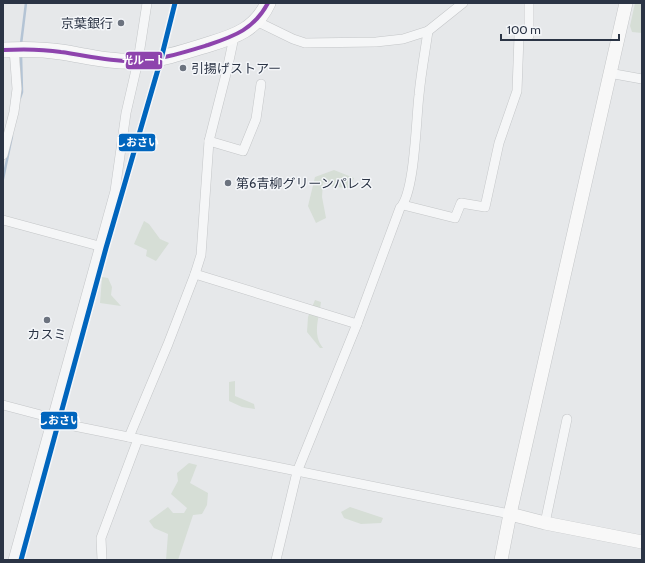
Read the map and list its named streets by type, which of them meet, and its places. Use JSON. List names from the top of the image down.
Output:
{
  "places": [
    "京葉銀行",
    "引揚げストアー",
    "第6青柳グリーンパレス",
    "カスミ"
  ],
  "lines": ["transit line しおさい", "transit line 光ルート"],
  "scale_bar": "100 m"
}
